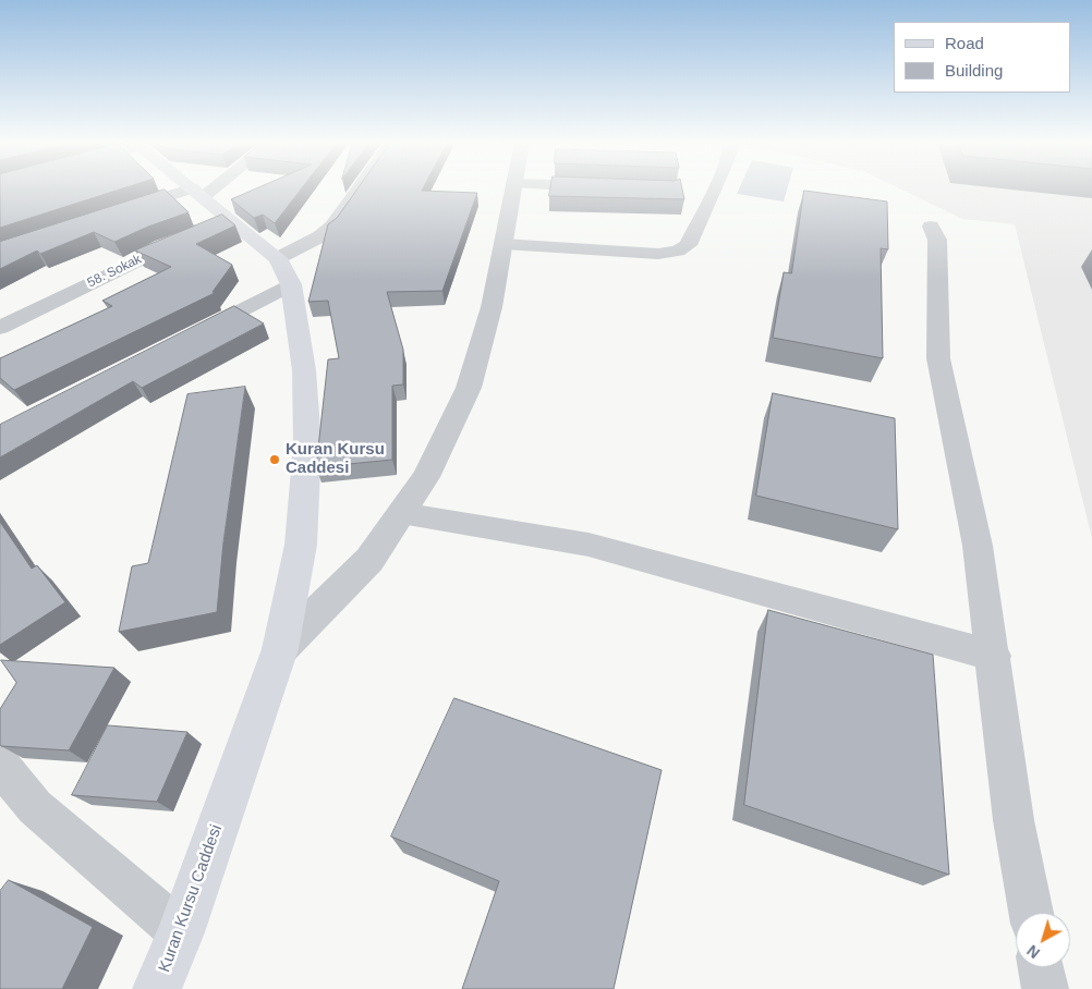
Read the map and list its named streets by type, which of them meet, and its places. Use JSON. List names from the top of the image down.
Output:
{
  "streets": {
    "main road": ["Kuran Kursu Caddesi"],
    "street": ["58. Sokak"]
  },
  "places": ["Kuran Kursu Caddesi"],
  "legend": ["Road", "Building"],
  "north": "bottom left"
}
